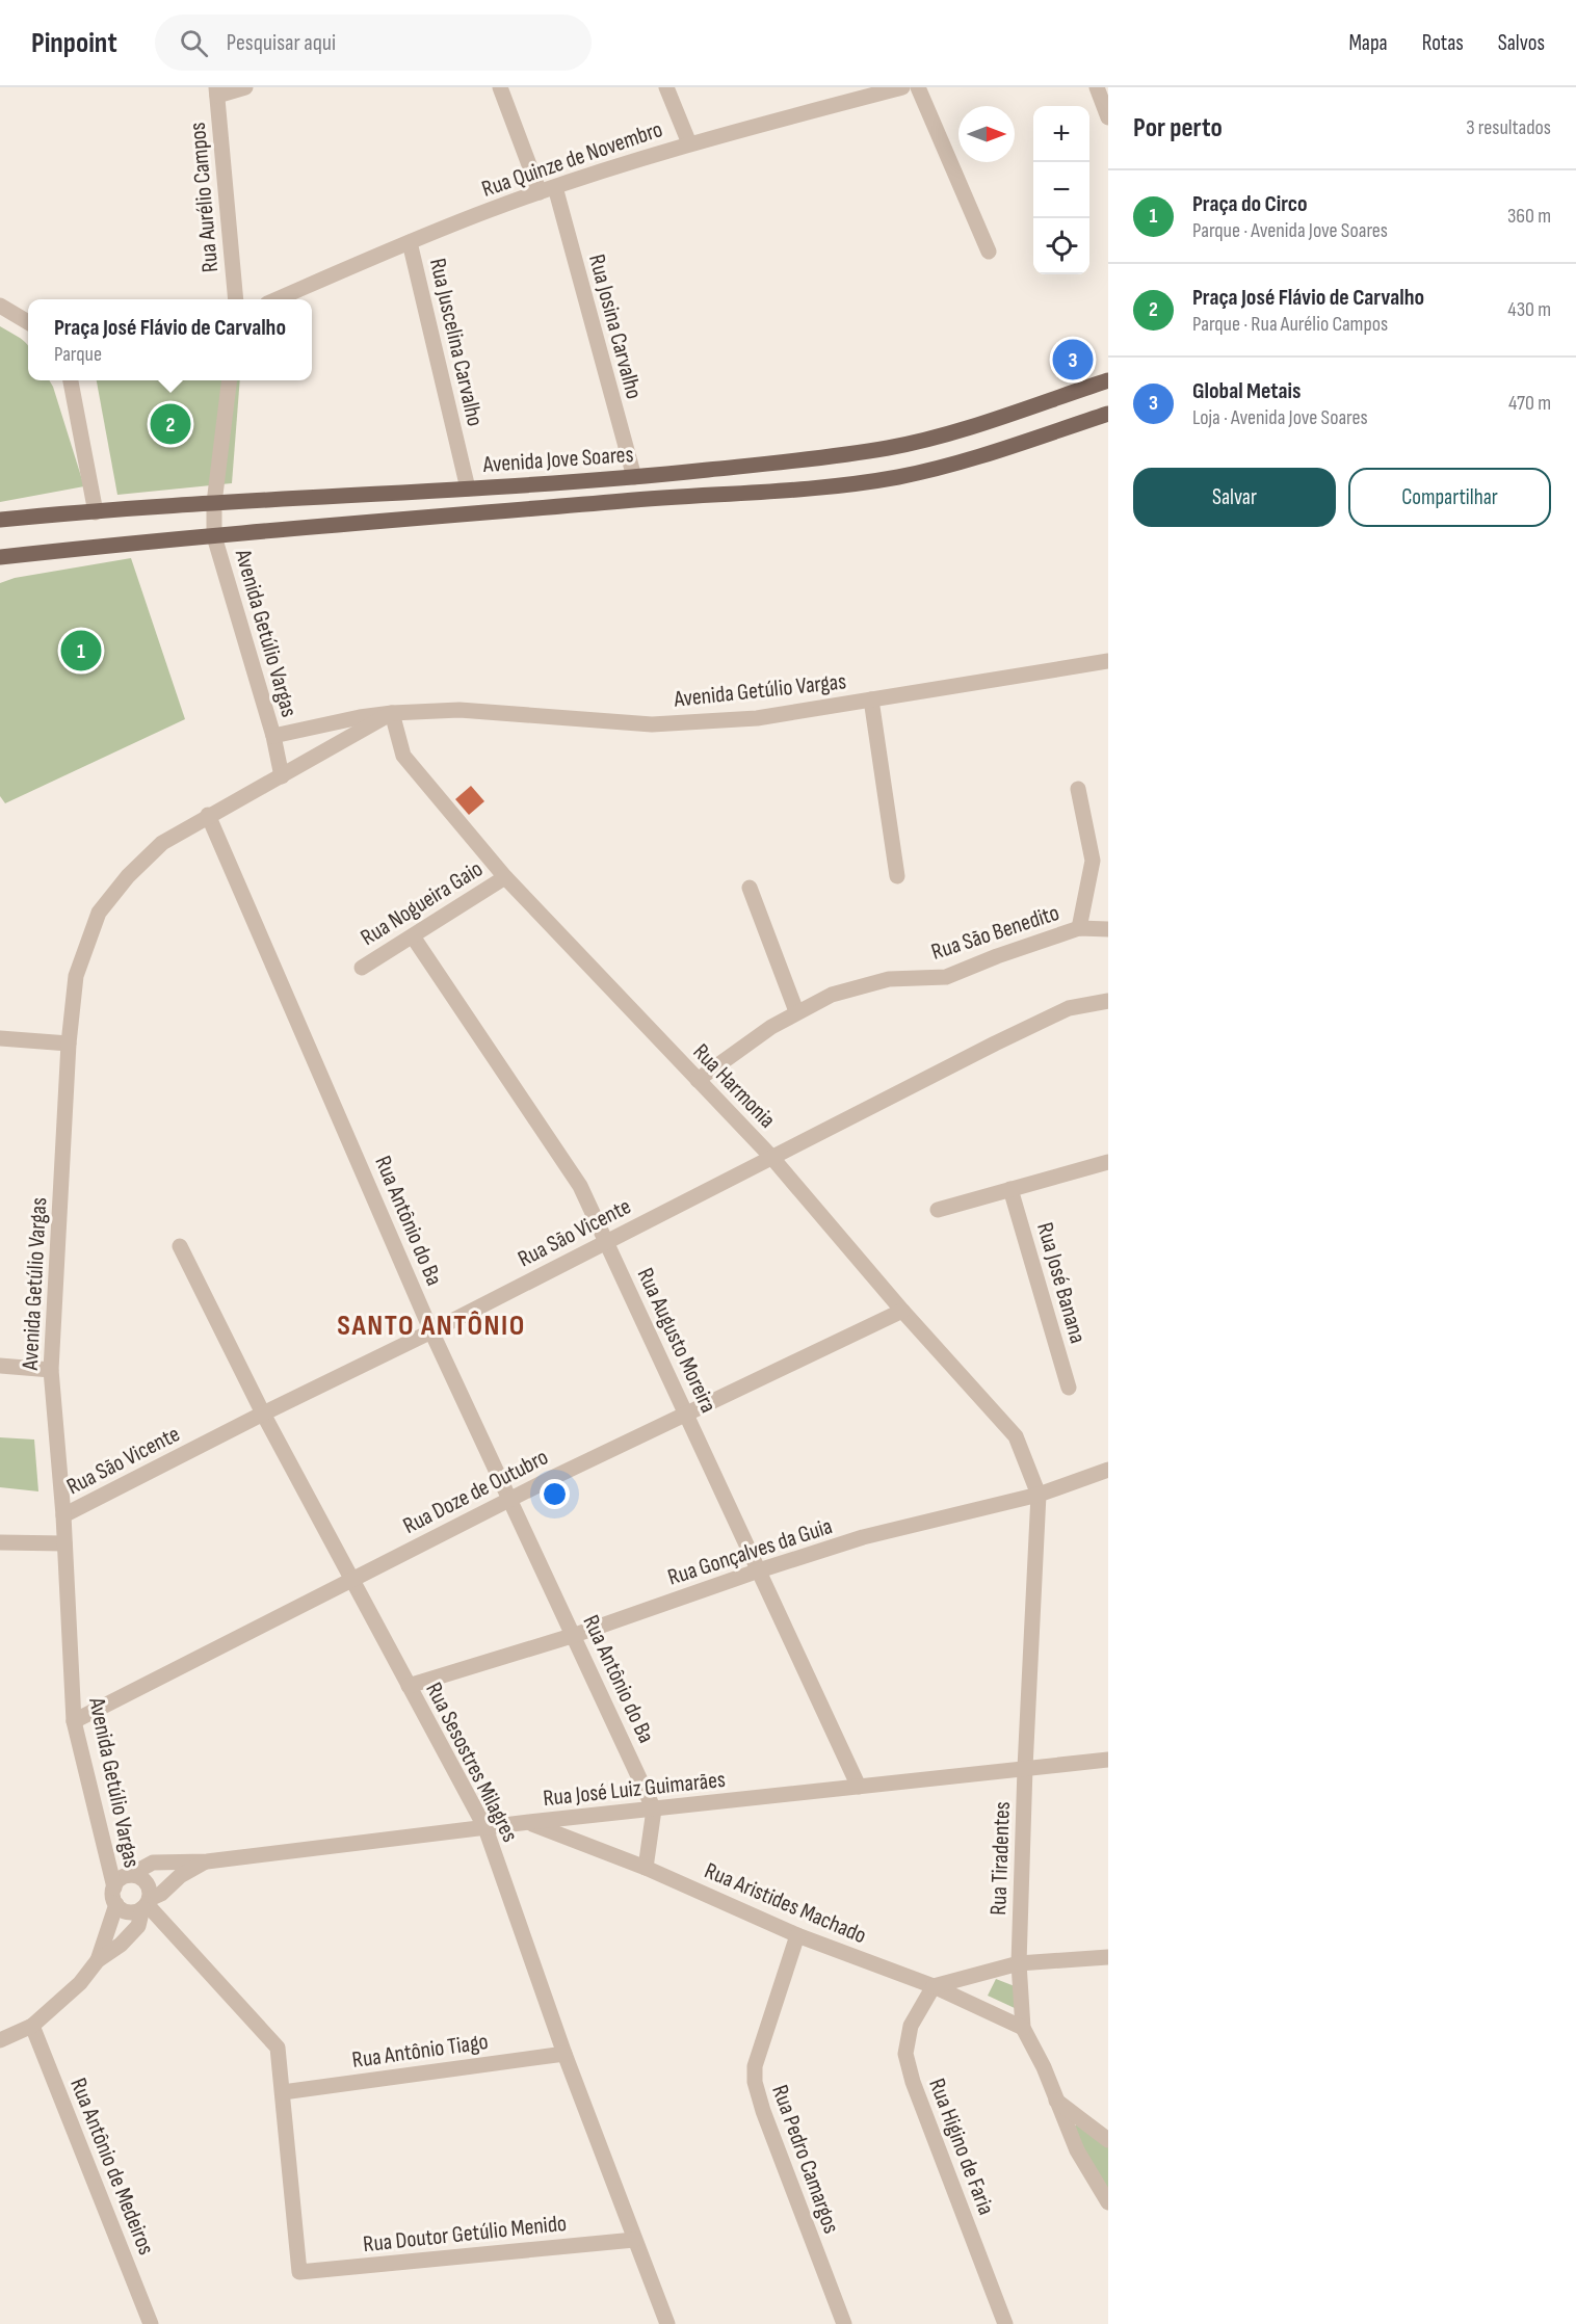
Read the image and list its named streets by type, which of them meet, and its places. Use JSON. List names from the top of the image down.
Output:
{
  "streets": {
    "main road": ["Avenida Jove Soares"],
    "street": [
      "Rua Quinze de Novembro",
      "Rua Aurélio Campos",
      "Rua Josina Carvalho",
      "Rua Juscelina Carvalho",
      "Avenida Getúlio Vargas",
      "Rua Nogueira Gaio",
      "Rua São Benedito",
      "Rua Harmonia",
      "Rua Antônio do Ba",
      "Rua São Vicente",
      "Rua José Banana",
      "Rua Augusto Moreira",
      "Rua Doze de Outubro",
      "Rua Gonçalves da Guia",
      "Rua Sesostres Milagres",
      "Rua José Luiz Guimarães",
      "Rua Tiradentes",
      "Rua Aristides Machado",
      "Rua Antônio Tiago",
      "Rua Higino de Faria",
      "Rua Pedro Camargos",
      "Rua Antônio de Medeiros",
      "Rua Doutor Getúlio Menido"
    ]
  },
  "crossings": [
    ["Rua Quinze de Novembro", "Rua Josina Carvalho"],
    ["Rua Quinze de Novembro", "Rua Juscelina Carvalho"],
    ["Rua Josina Carvalho", "Avenida Jove Soares"],
    ["Rua Juscelina Carvalho", "Avenida Jove Soares"],
    ["Avenida Jove Soares", "Avenida Getúlio Vargas"],
    ["Avenida Getúlio Vargas", "Rua Harmonia"],
    ["Avenida Getúlio Vargas", "Rua Antônio do Ba"],
    ["Avenida Getúlio Vargas", "Rua São Vicente"],
    ["Avenida Getúlio Vargas", "Rua Doze de Outubro"],
    ["Avenida Getúlio Vargas", "Rua José Luiz Guimarães"],
    ["Rua Nogueira Gaio", "Rua Harmonia"],
    ["Rua Nogueira Gaio", "Rua Augusto Moreira"],
    ["Rua São Benedito", "Rua Harmonia"],
    ["Rua Harmonia", "Rua São Vicente"],
    ["Rua Harmonia", "Rua Doze de Outubro"],
    ["Rua Harmonia", "Rua Gonçalves da Guia"],
    ["Rua Harmonia", "Rua Tiradentes"],
    ["Rua Antônio do Ba", "Rua São Vicente"],
    ["Rua Antônio do Ba", "Rua Doze de Outubro"],
    ["Rua Antônio do Ba", "Rua Gonçalves da Guia"],
    ["Rua Antônio do Ba", "Rua José Luiz Guimarães"],
    ["Rua São Vicente", "Rua Augusto Moreira"],
    ["Rua São Vicente", "Rua Sesostres Milagres"],
    ["Rua Augusto Moreira", "Rua Doze de Outubro"],
    ["Rua Augusto Moreira", "Rua Gonçalves da Guia"],
    ["Rua Augusto Moreira", "Rua José Luiz Guimarães"],
    ["Rua Doze de Outubro", "Rua Sesostres Milagres"],
    ["Rua Gonçalves da Guia", "Rua Sesostres Milagres"],
    ["Rua Gonçalves da Guia", "Rua Tiradentes"],
    ["Rua Sesostres Milagres", "Rua José Luiz Guimarães"],
    ["Rua Sesostres Milagres", "Rua Antônio Tiago"],
    ["Rua Sesostres Milagres", "Rua Doutor Getúlio Menido"],
    ["Rua José Luiz Guimarães", "Rua Tiradentes"],
    ["Rua José Luiz Guimarães", "Rua Aristides Machado"],
    ["Rua Tiradentes", "Rua Aristides Machado"],
    ["Rua Aristides Machado", "Rua Higino de Faria"],
    ["Rua Aristides Machado", "Rua Pedro Camargos"],
    ["Rua Antônio Tiago", "Rua Doutor Getúlio Menido"]
  ],
  "districts": ["SANTO ANTÔNIO"],
  "north": "right",
  "page": {
    "header": "Pinpoint",
    "search": "Pesquisar aqui",
    "nav": ["Mapa", "Rotas", "Salvos"],
    "heading": ["Por perto", "3 resultados"],
    "map_buttons": ["+", "−"],
    "list": [
      {
        "mark": "1",
        "name": "Praça do Circo",
        "note": "Parque · Avenida Jove Soares",
        "value": "360 m"
      },
      {
        "mark": "2",
        "name": "Praça José Flávio de Carvalho",
        "note": "Parque · Rua Aurélio Campos",
        "value": "430 m"
      },
      {
        "mark": "3",
        "name": "Global Metais",
        "note": "Loja · Avenida Jove Soares",
        "value": "470 m"
      }
    ],
    "popup": ["Praça José Flávio de Carvalho", "Parque"],
    "pins": ["3", "2", "1"],
    "buttons": ["Salvar", "Compartilhar"]
  }
}
